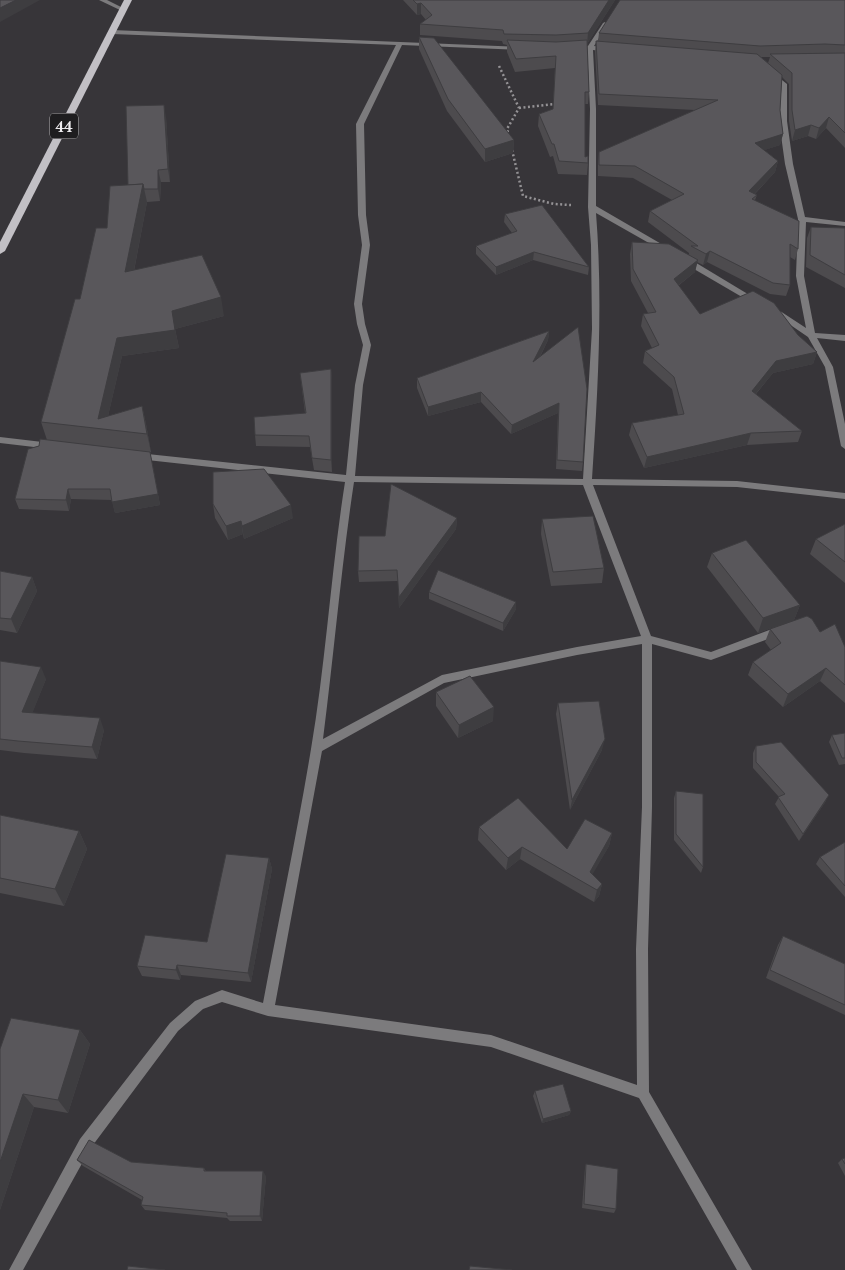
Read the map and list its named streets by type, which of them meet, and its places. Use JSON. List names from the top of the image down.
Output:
{
  "streets": {
    "main road": ["44"]
  }
}
